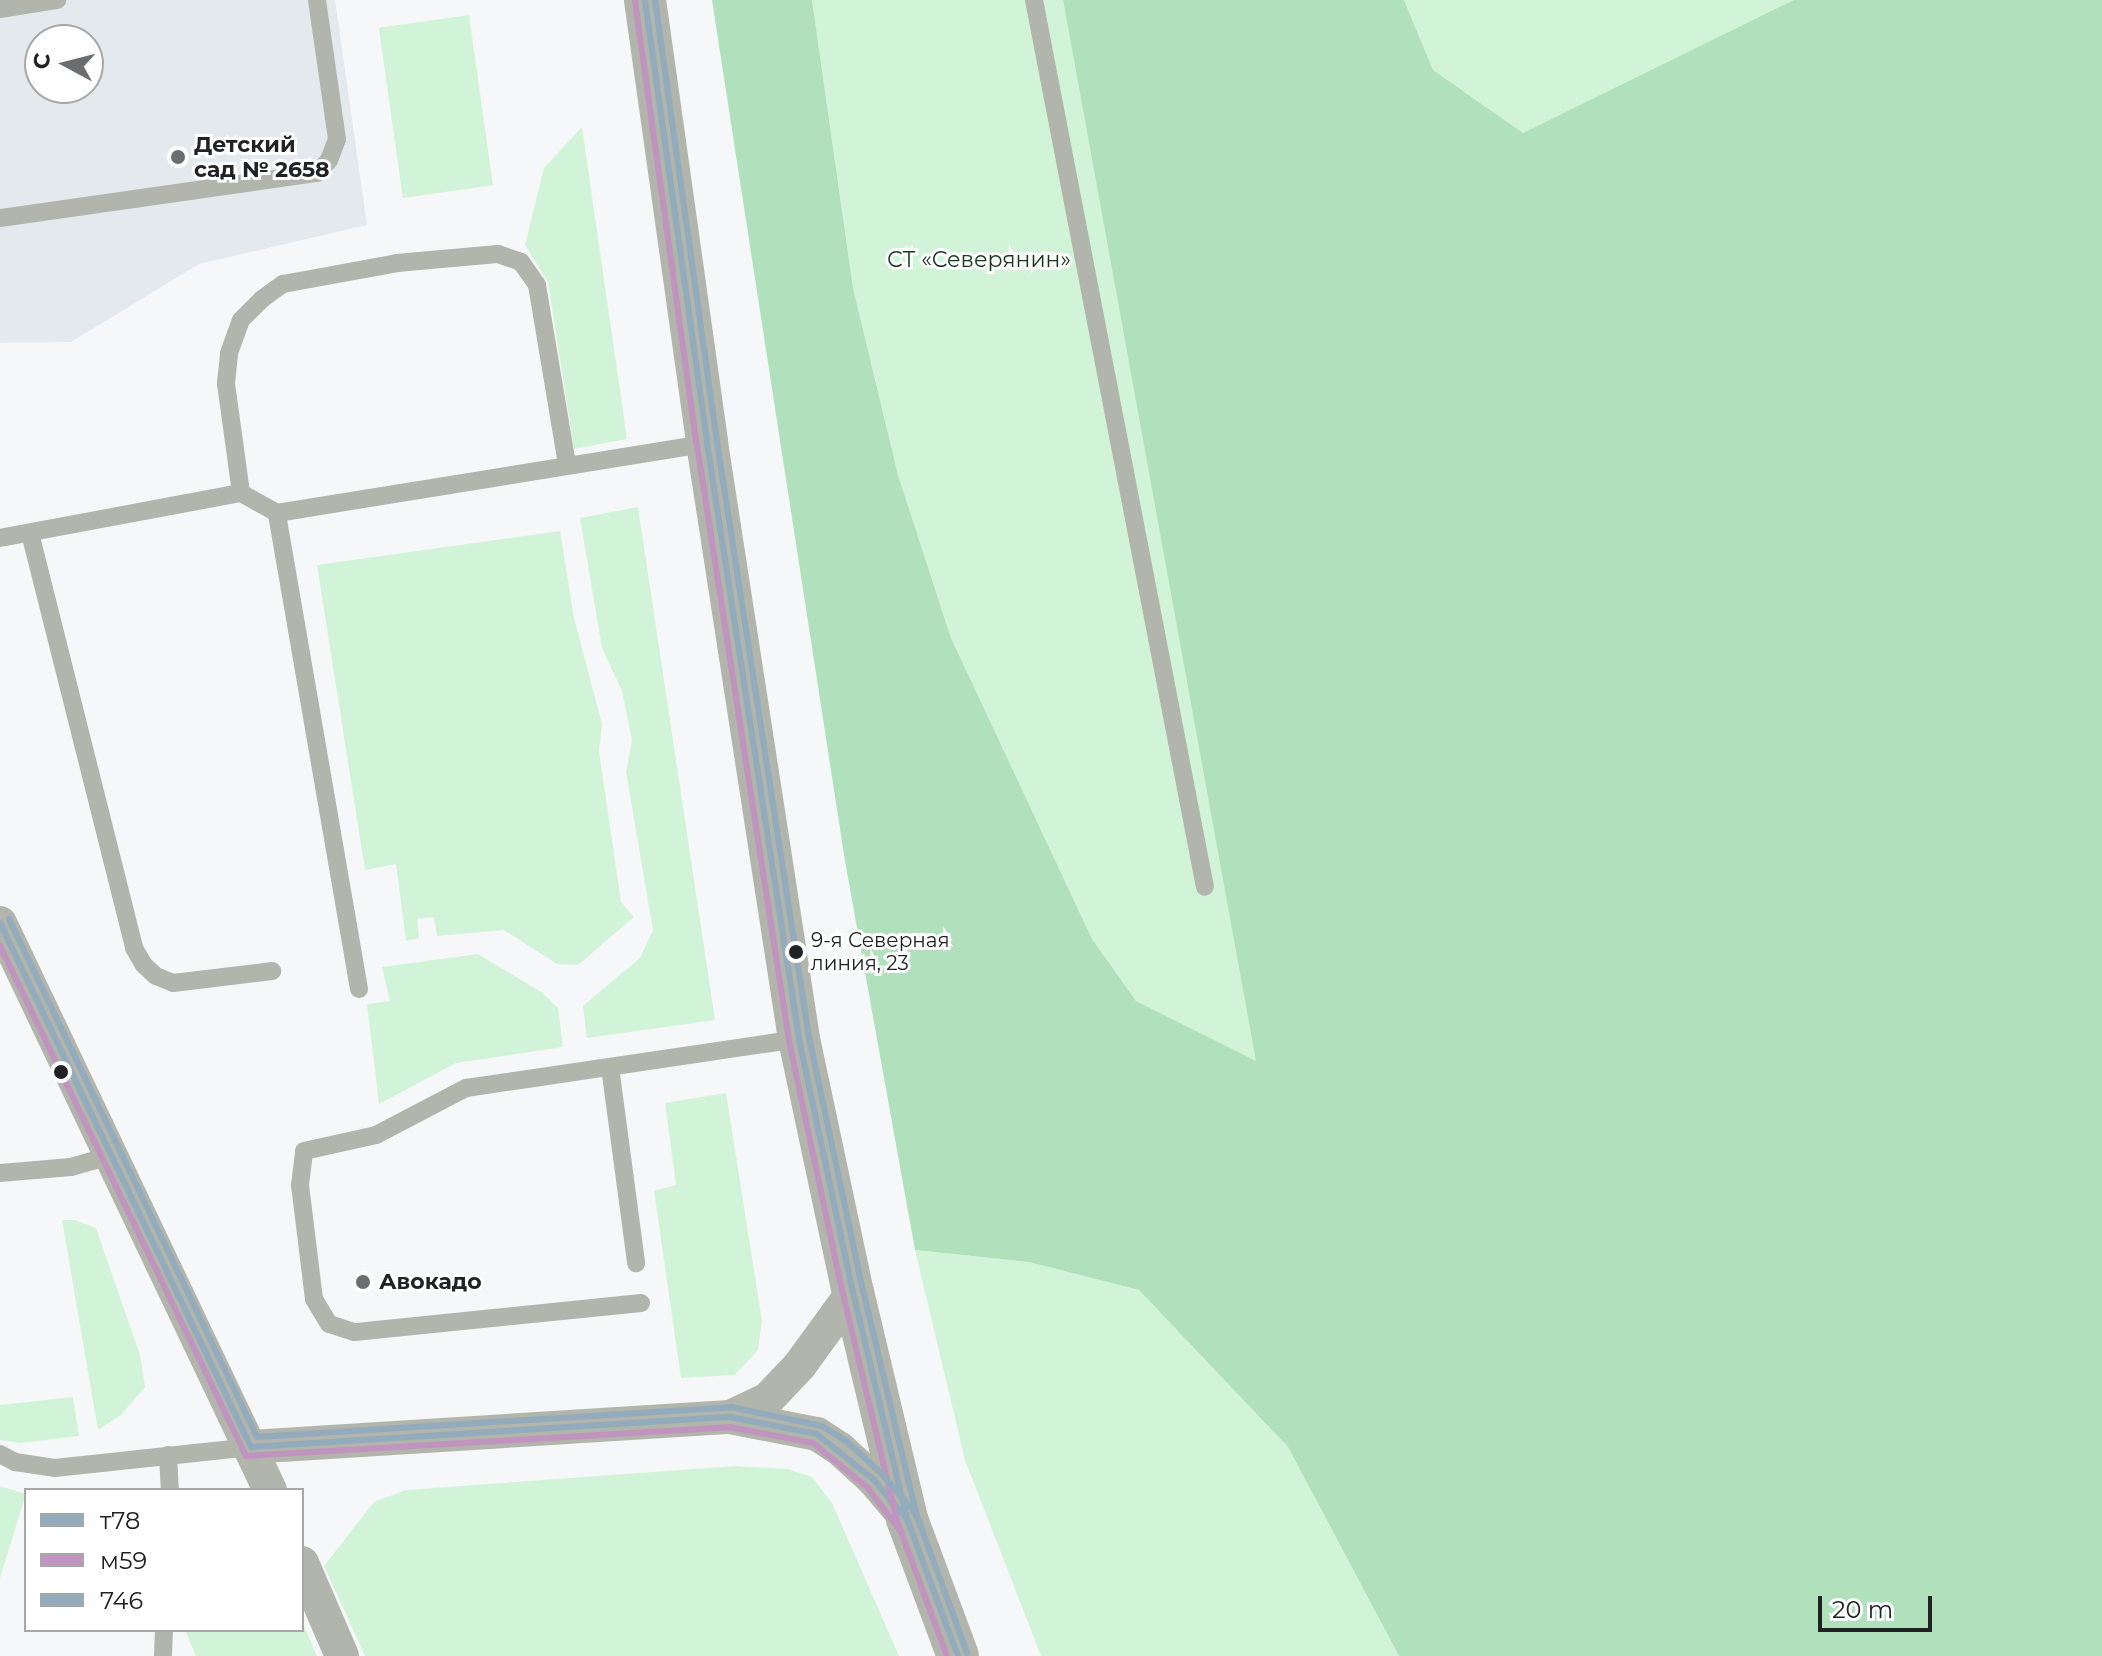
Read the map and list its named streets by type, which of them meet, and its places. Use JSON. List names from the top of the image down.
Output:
{
  "parks": ["СТ «Северянин»"],
  "places": ["Детский сад № 2658", "9-я Северная линия, 23", "Авокадо"],
  "lines": ["transit line т78", "transit line 746", "transit line м59"],
  "legend": ["т78", "м59", "746"],
  "scale_bar": "20 m",
  "north": "left"
}
